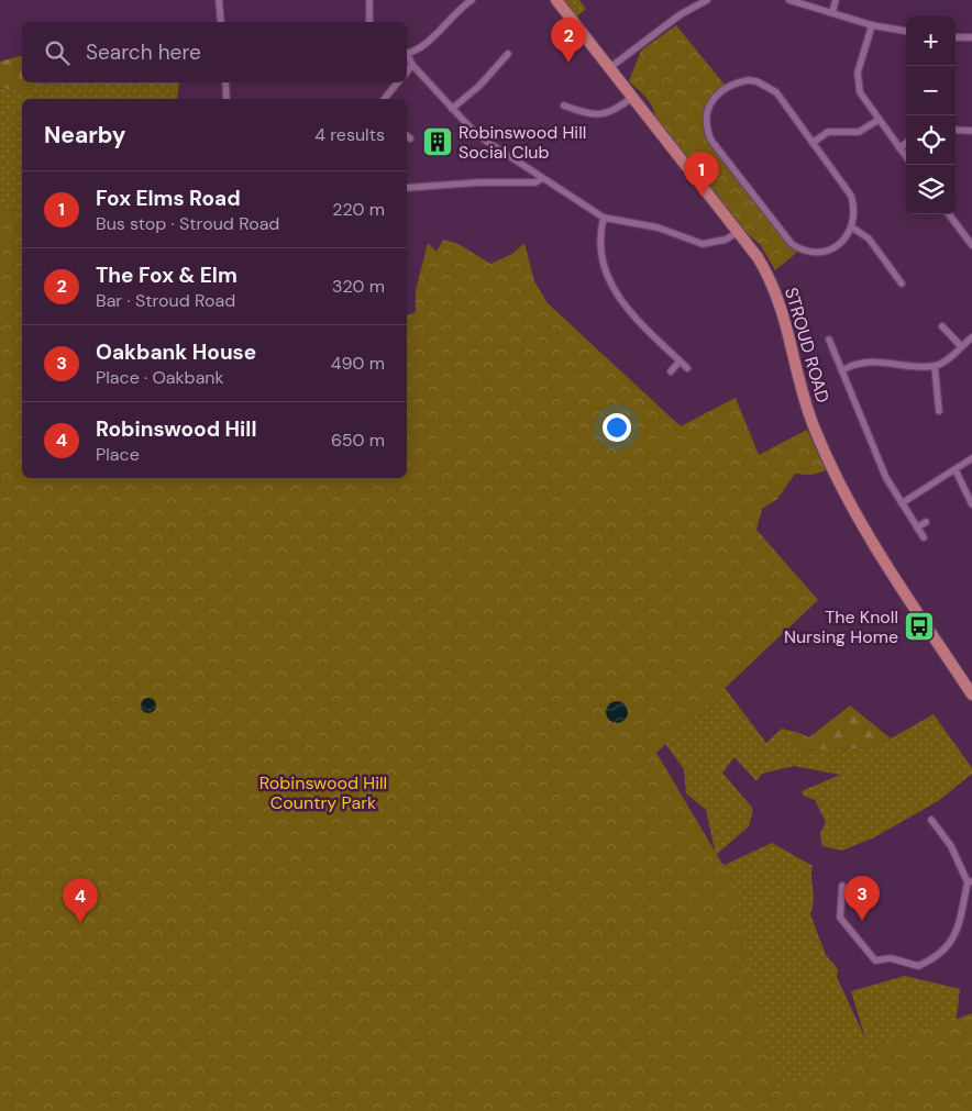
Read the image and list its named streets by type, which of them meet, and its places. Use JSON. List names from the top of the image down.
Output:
{
  "streets": {
    "main road": ["STROUD ROAD"]
  },
  "parks": ["Robinswood Hill Country Park"],
  "places": {
    "building": ["Robinswood Hill Social Club"],
    "bus stop": ["The Knoll Nursing Home"]
  },
  "page": {
    "map_buttons": ["+", "−"],
    "pins": [
      "2",
      "1",
      "3",
      "4"
    ],
    "search": "Search here",
    "heading": ["Nearby", "4 results"],
    "list": [
      {
        "mark": "1",
        "name": "Fox Elms Road",
        "note": "Bus stop · Stroud Road",
        "value": "220 m"
      },
      {
        "mark": "2",
        "name": "The Fox & Elm",
        "note": "Bar · Stroud Road",
        "value": "320 m"
      },
      {
        "mark": "3",
        "name": "Oakbank House",
        "note": "Place · Oakbank",
        "value": "490 m"
      },
      {
        "mark": "4",
        "name": "Robinswood Hill",
        "note": "Place",
        "value": "650 m"
      }
    ]
  }
}
